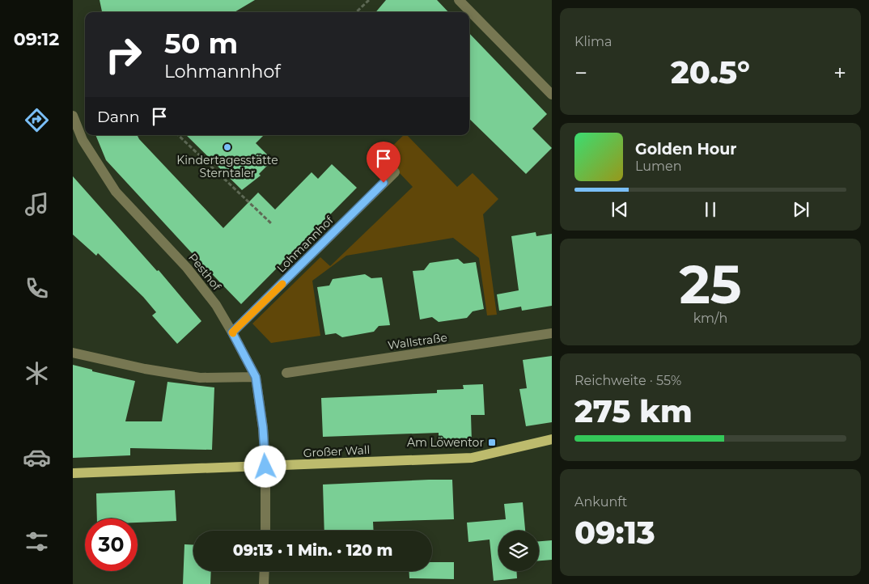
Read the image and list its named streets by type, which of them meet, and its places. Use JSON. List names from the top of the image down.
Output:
{
  "streets": {
    "main road": ["Großer Wall"],
    "street": ["Lohmannhof", "Pesthof", "Wallstraße"]
  },
  "crossings": [
    ["Lohmannhof", "Pesthof"],
    ["Pesthof", "Großer Wall"]
  ],
  "places": {
    "other": ["Kindertagesstätte Sterntaler"],
    "transit": ["Am Löwentor"]
  },
  "page": {
    "tabs": "09:12",
    "tile": [
      "Klima",
      ["25", "km/h"],
      ["Reichweite · 55%", "275 km"],
      ["Ankunft", "09:13"]
    ],
    "turn": ["50 m", "Lohmannhof"],
    "heat": ["−", "20.5°", "+"],
    "then": "Dann",
    "song": ["Golden Hour", "Lumen"],
    "limit": "30",
    "trip": "09:13 · 1 Min. · 120 m"
  }
}
